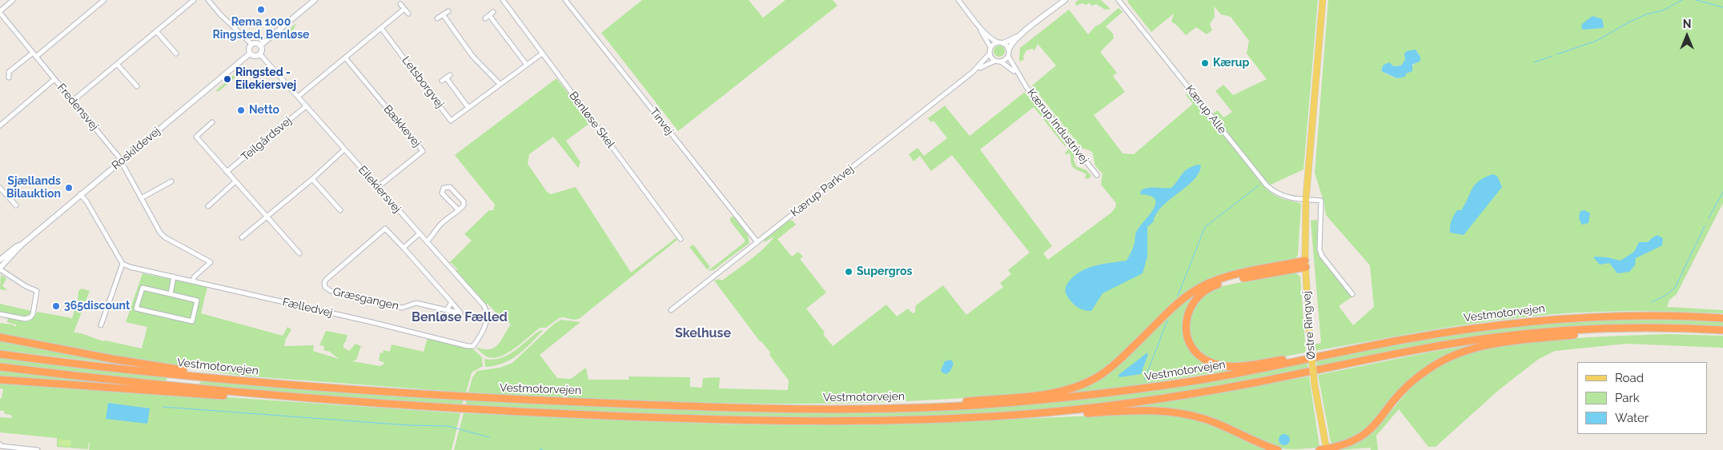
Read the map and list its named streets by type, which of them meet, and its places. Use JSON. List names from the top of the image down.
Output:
{
  "streets": {
    "highway": ["Vestmotorvejen"],
    "main road": ["Østre Ringvej"],
    "street": [
      "Letsborgvej",
      "Fredensvej",
      "Kærup Alle",
      "Benløse Skel",
      "Tinvej",
      "Bækkevej",
      "Kærup Industrivej",
      "Teilgårdsvej",
      "Roskildevej",
      "Eilekiersvej",
      "Kærup Parkvej",
      "Græsgangen",
      "Fælledvej"
    ]
  },
  "crossings": [
    ["Letsborgvej", "Benløse Skel"],
    ["Fredensvej", "Roskildevej"],
    ["Fredensvej", "Fælledvej"],
    ["Kærup Alle", "Østre Ringvej"],
    ["Tinvej", "Kærup Parkvej"],
    ["Bækkevej", "Eilekiersvej"],
    ["Kærup Industrivej", "Kærup Parkvej"],
    ["Teilgårdsvej", "Eilekiersvej"],
    ["Roskildevej", "Eilekiersvej"],
    ["Eilekiersvej", "Fælledvej"]
  ],
  "districts": ["Benløse Fælled", "Skelhuse"],
  "places": [
    "Rema 1000 Ringsted, Benløse",
    "Kærup",
    "Ringsted - Eilekiersvej",
    "Netto",
    "Sjællands Bilauktion",
    "Supergros",
    "365discount"
  ],
  "legend": ["Road", "Park", "Water"],
  "north": "top"
}
